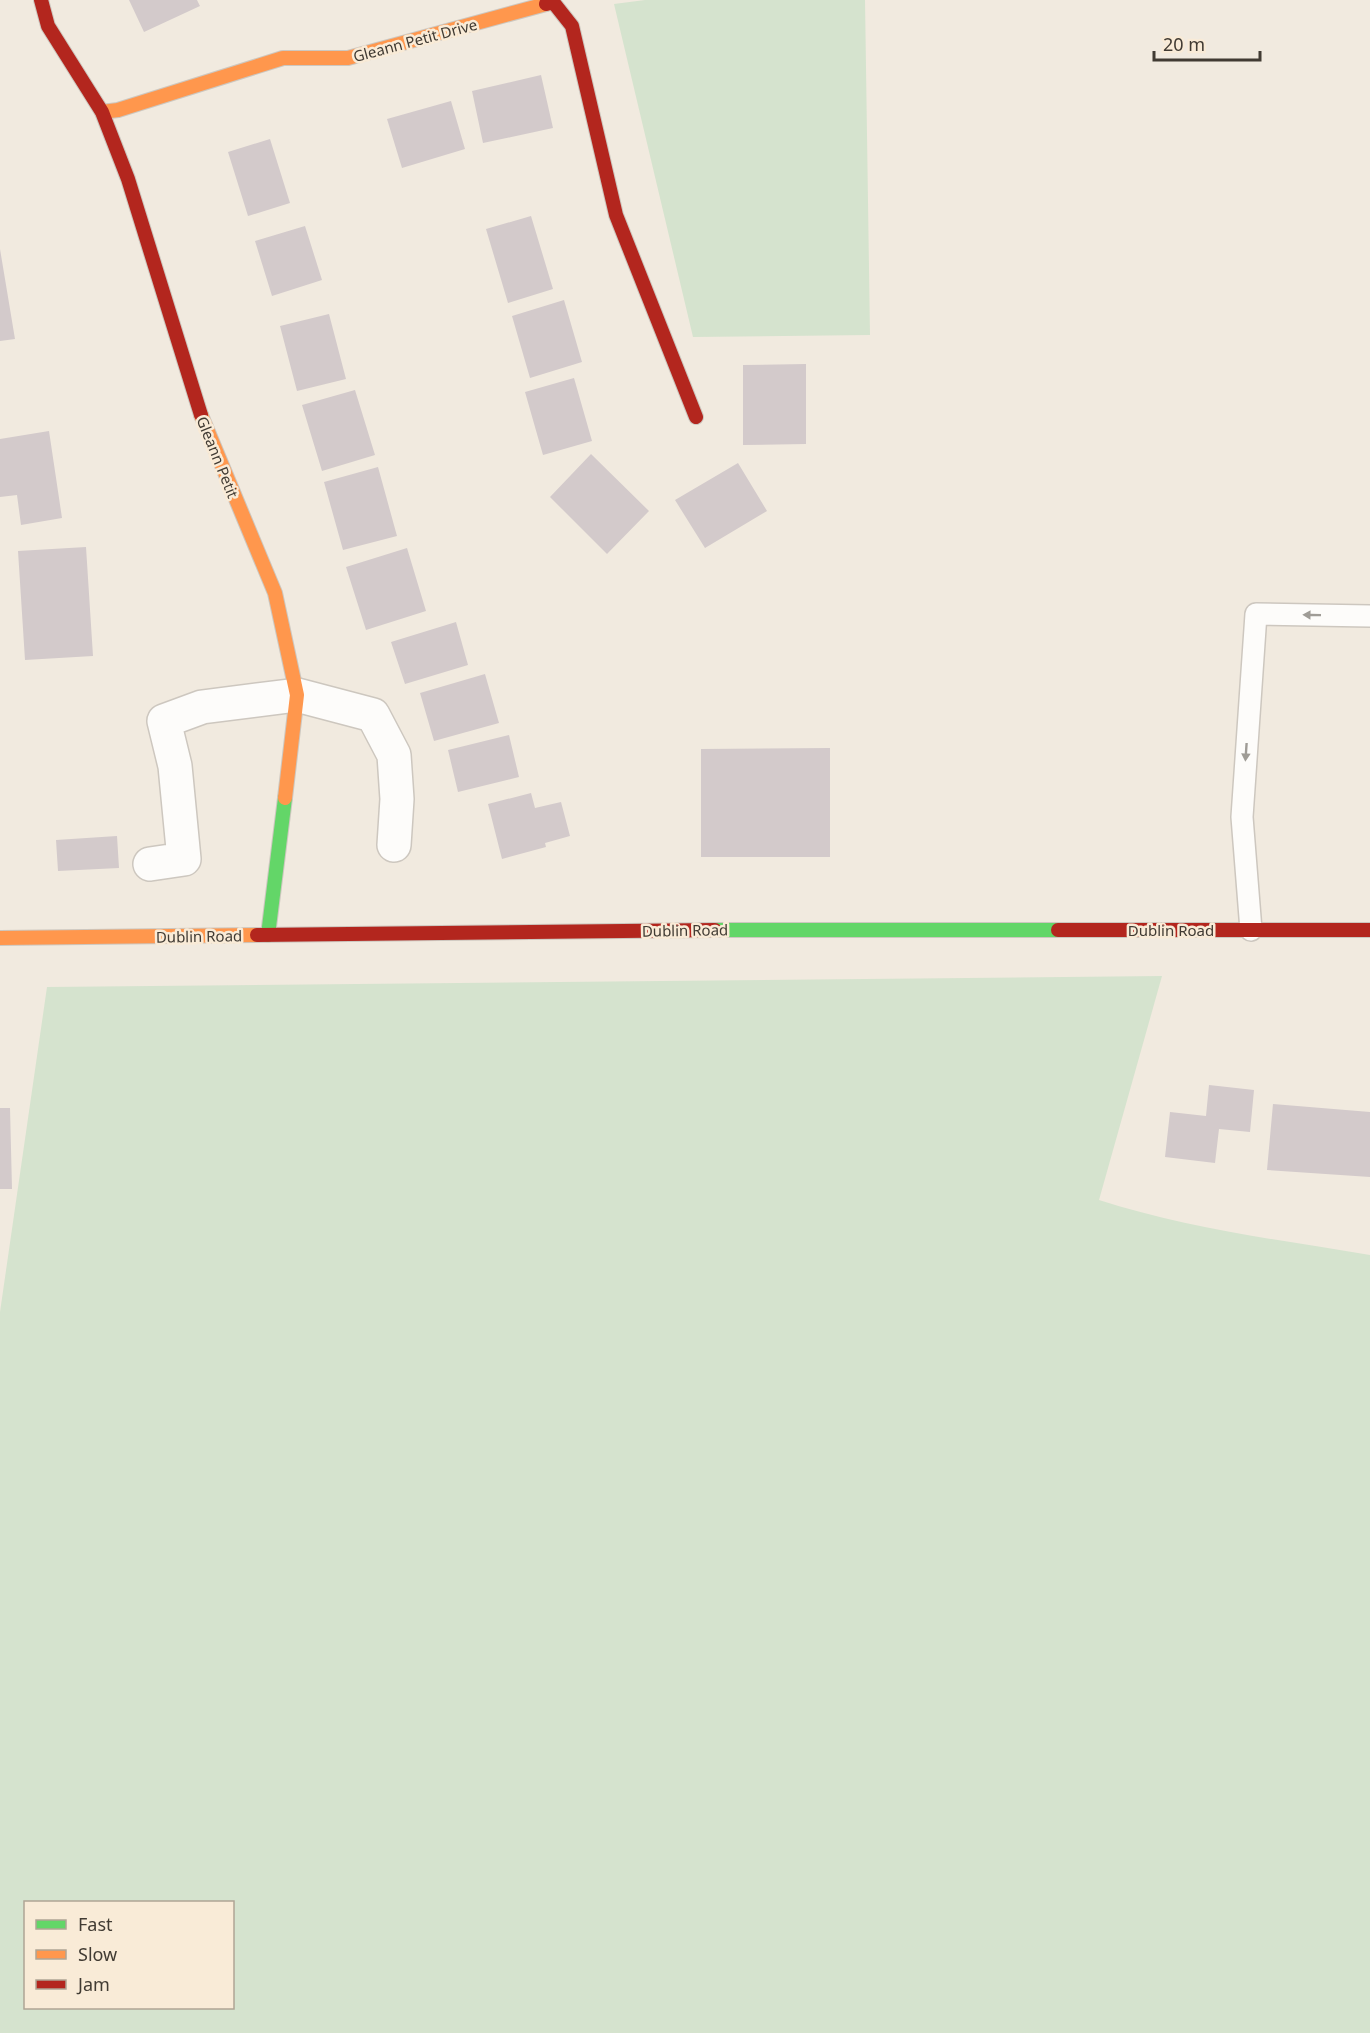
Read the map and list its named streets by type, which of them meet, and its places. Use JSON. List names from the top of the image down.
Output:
{
  "streets": {
    "street": ["Gleann Petit Drive", "Gleann Petit", "Dublin Road"]
  },
  "crossings": [
    ["Gleann Petit Drive", "Gleann Petit"],
    ["Gleann Petit", "Dublin Road"]
  ],
  "legend": ["Fast", "Slow", "Jam"],
  "scale_bar": "20 m"
}
